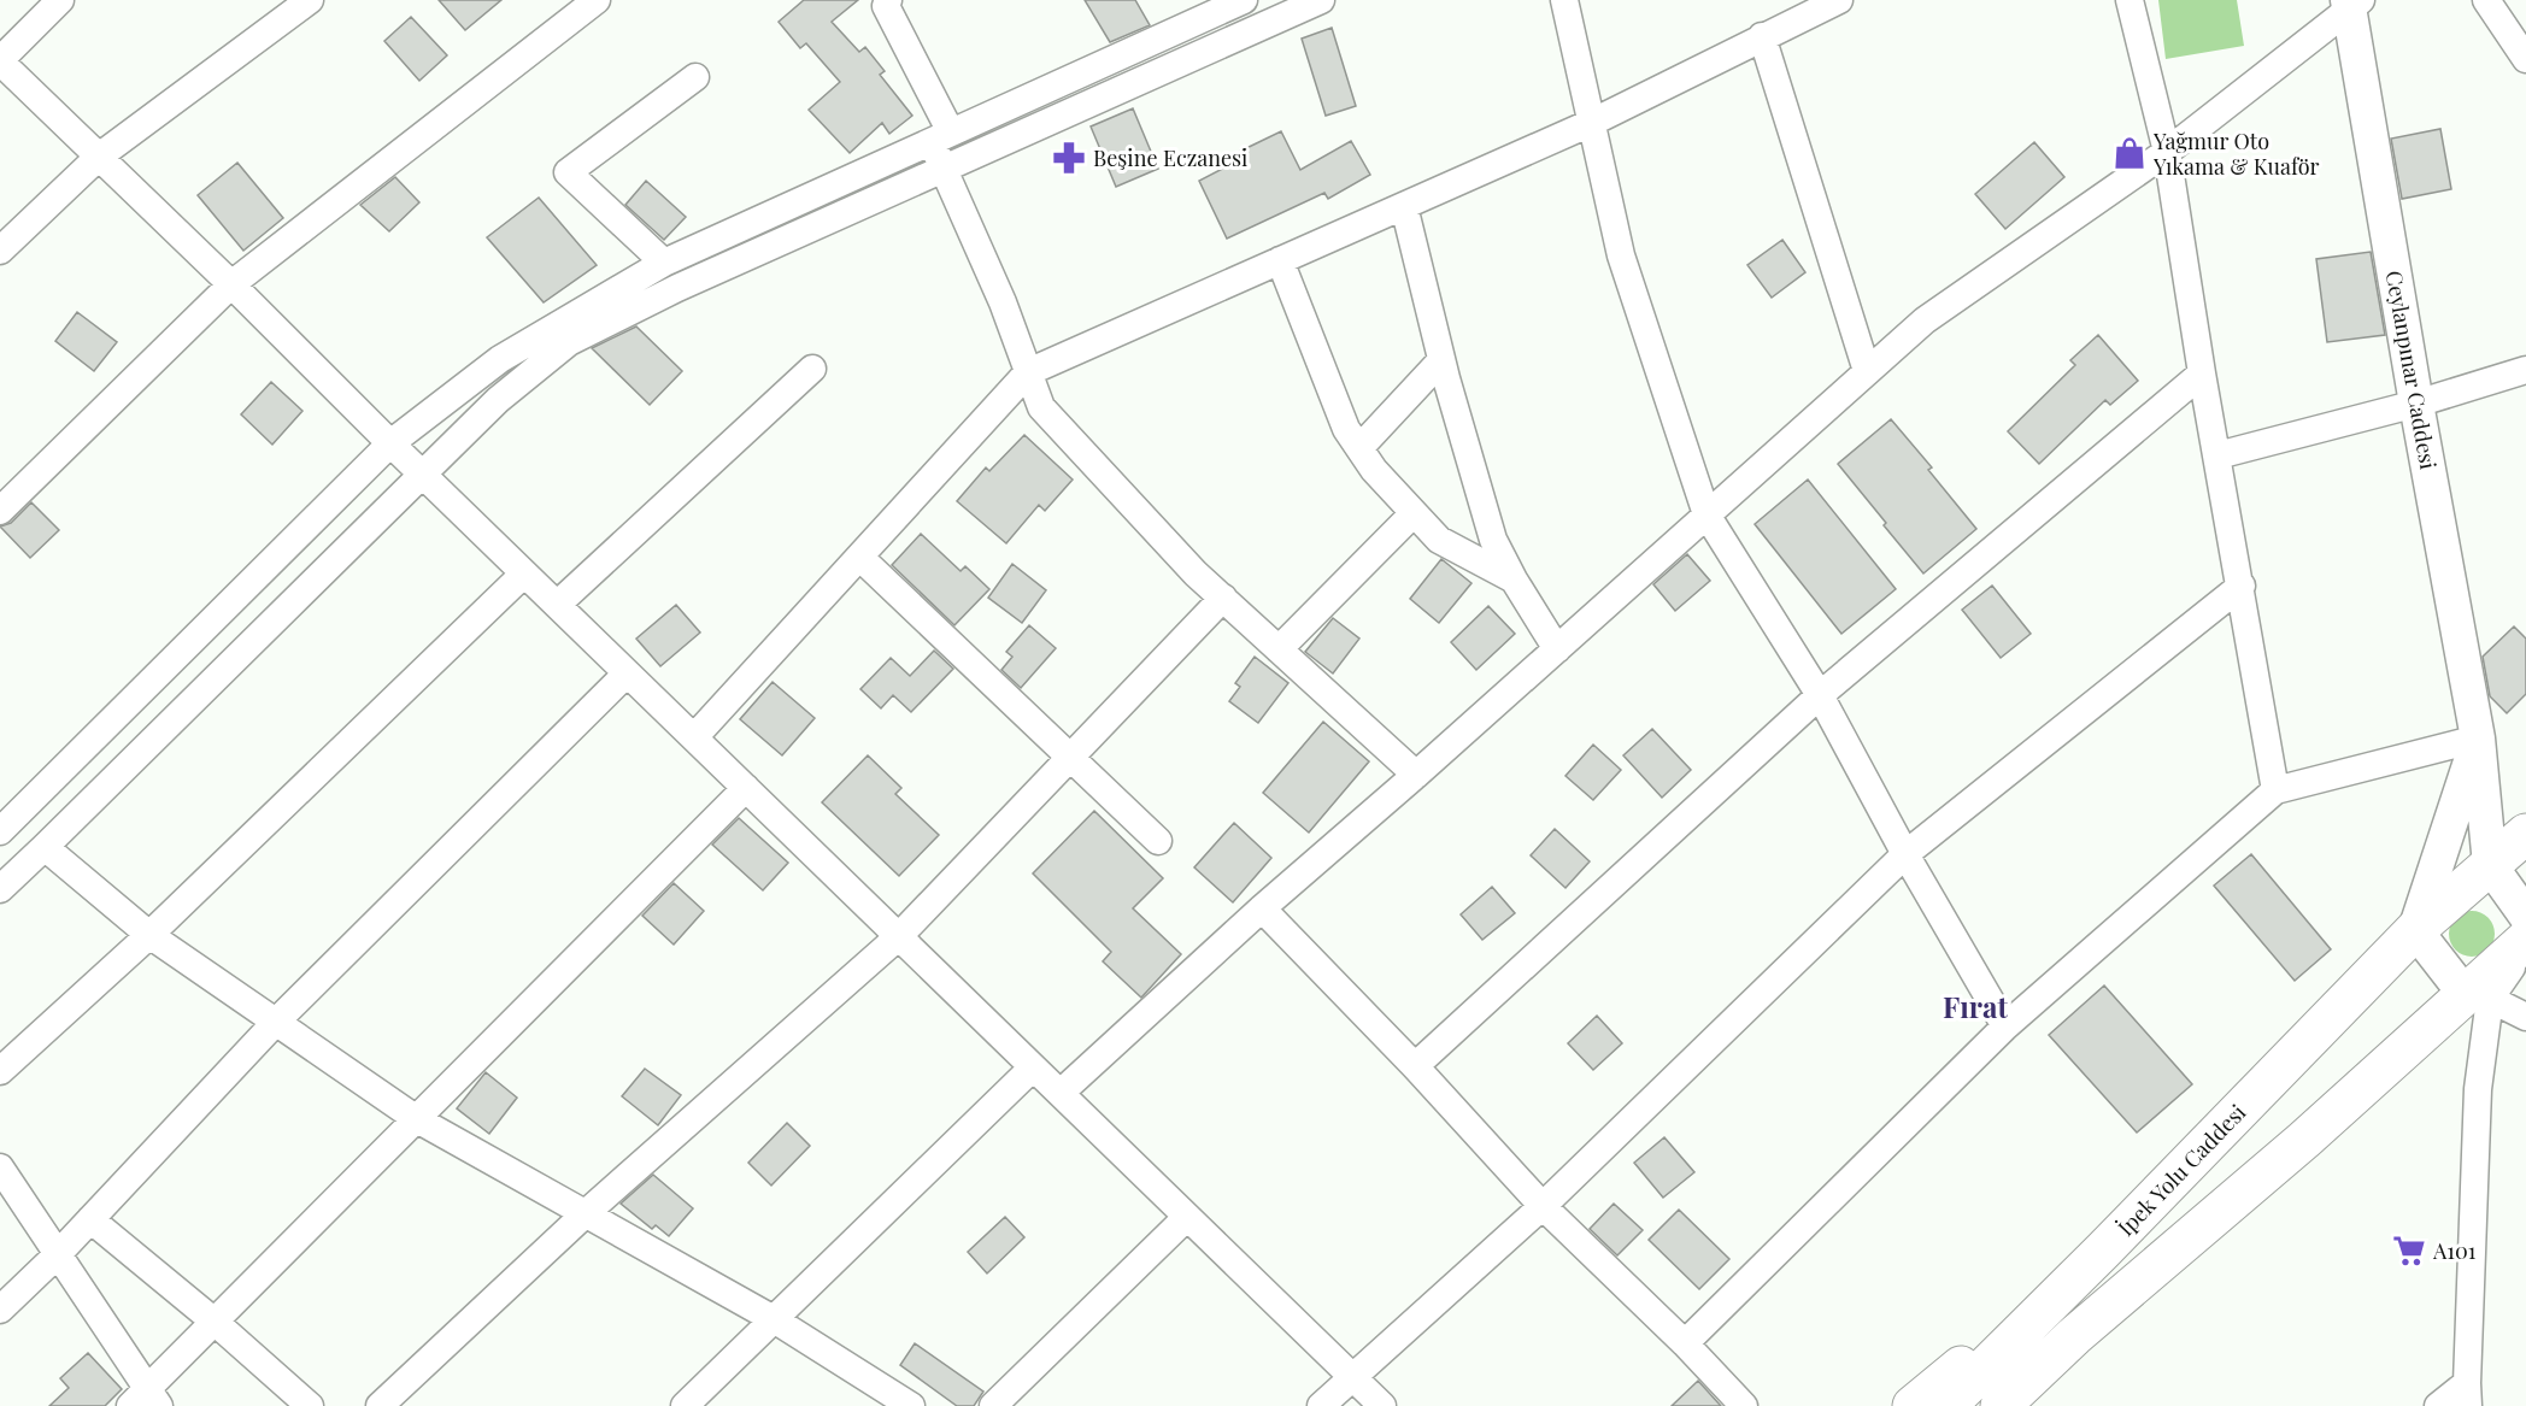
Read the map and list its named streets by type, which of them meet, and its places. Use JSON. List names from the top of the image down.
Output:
{
  "streets": {
    "highway": ["İpek Yolu Caddesi"],
    "main road": ["Ceylanpınar Caddesi"]
  },
  "crossings": [
    ["Ceylanpınar Caddesi", "İpek Yolu Caddesi"]
  ],
  "districts": ["Fırat"],
  "places": {
    "shop": ["Yağmur Oto Yıkama & Kuaför"],
    "pharmacy": ["Beşine Eczanesi"],
    "supermarket": ["A101"]
  }
}
